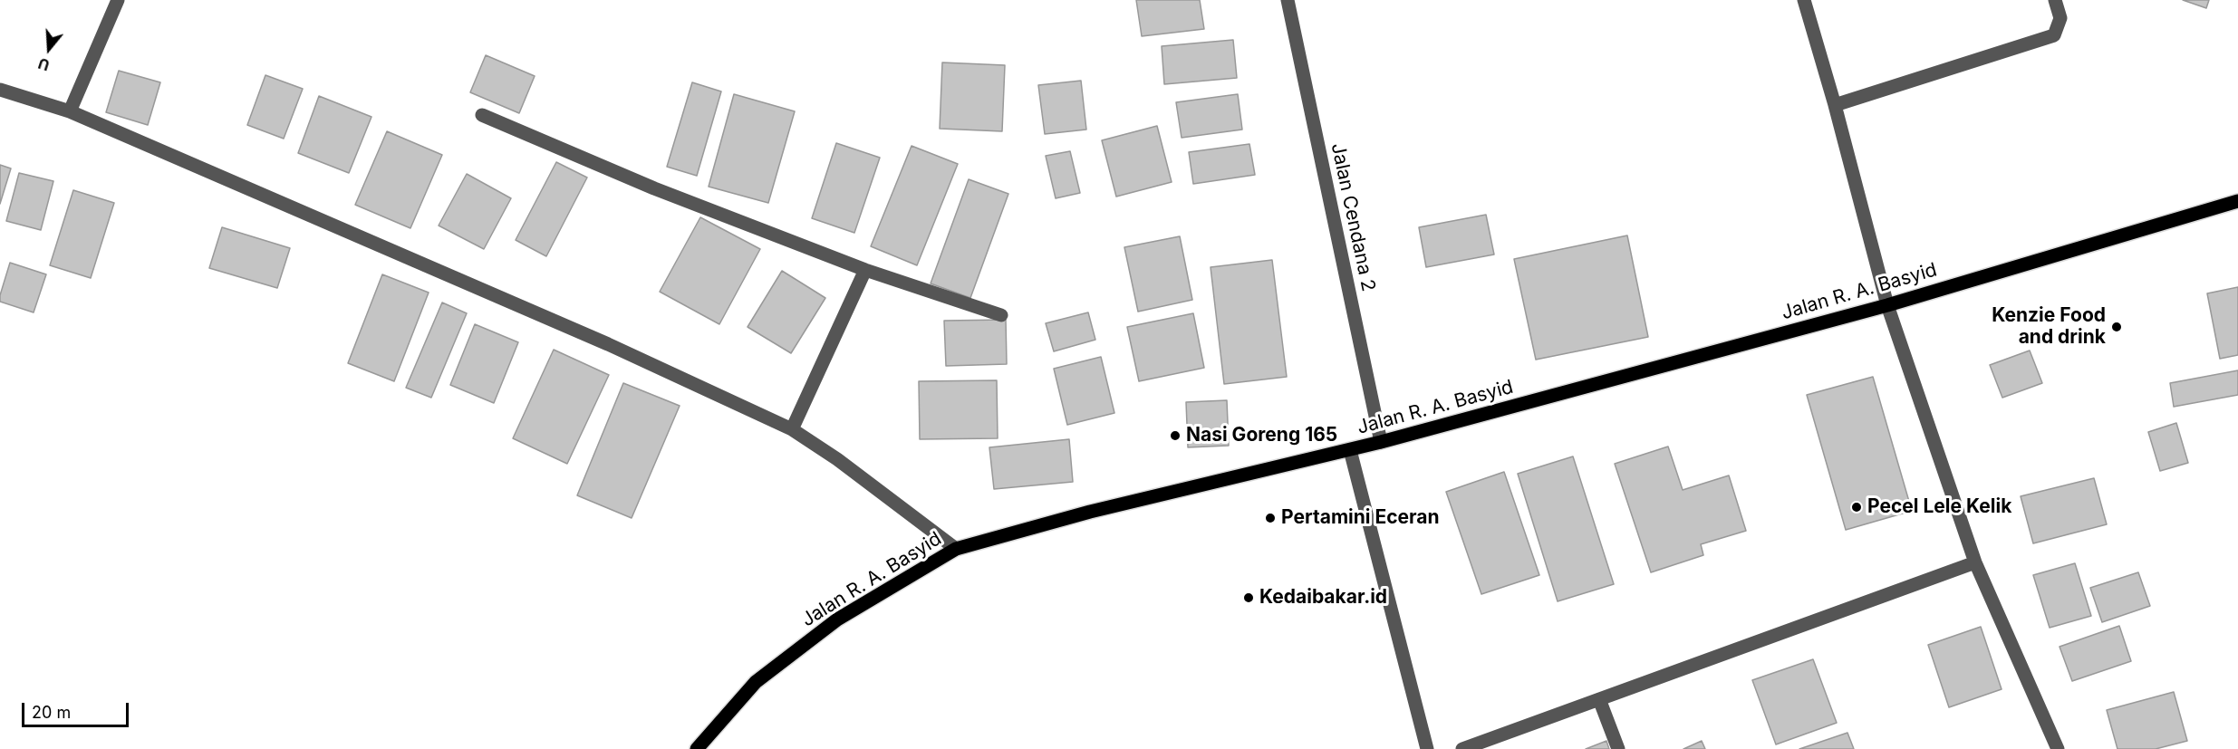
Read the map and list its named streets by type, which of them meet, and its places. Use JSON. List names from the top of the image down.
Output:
{
  "streets": {
    "main road": ["Jalan R. A. Basyid"],
    "street": ["Jalan Cendana 2"]
  },
  "crossings": [
    ["Jalan Cendana 2", "Jalan R. A. Basyid"]
  ],
  "places": [
    "Kenzie Food and drink",
    "Nasi Goreng 165",
    "Pecel Lele Kelik",
    "Pertamini Eceran",
    "Kedaibakar.id"
  ],
  "scale_bar": "20 m",
  "north": "bottom"
}
